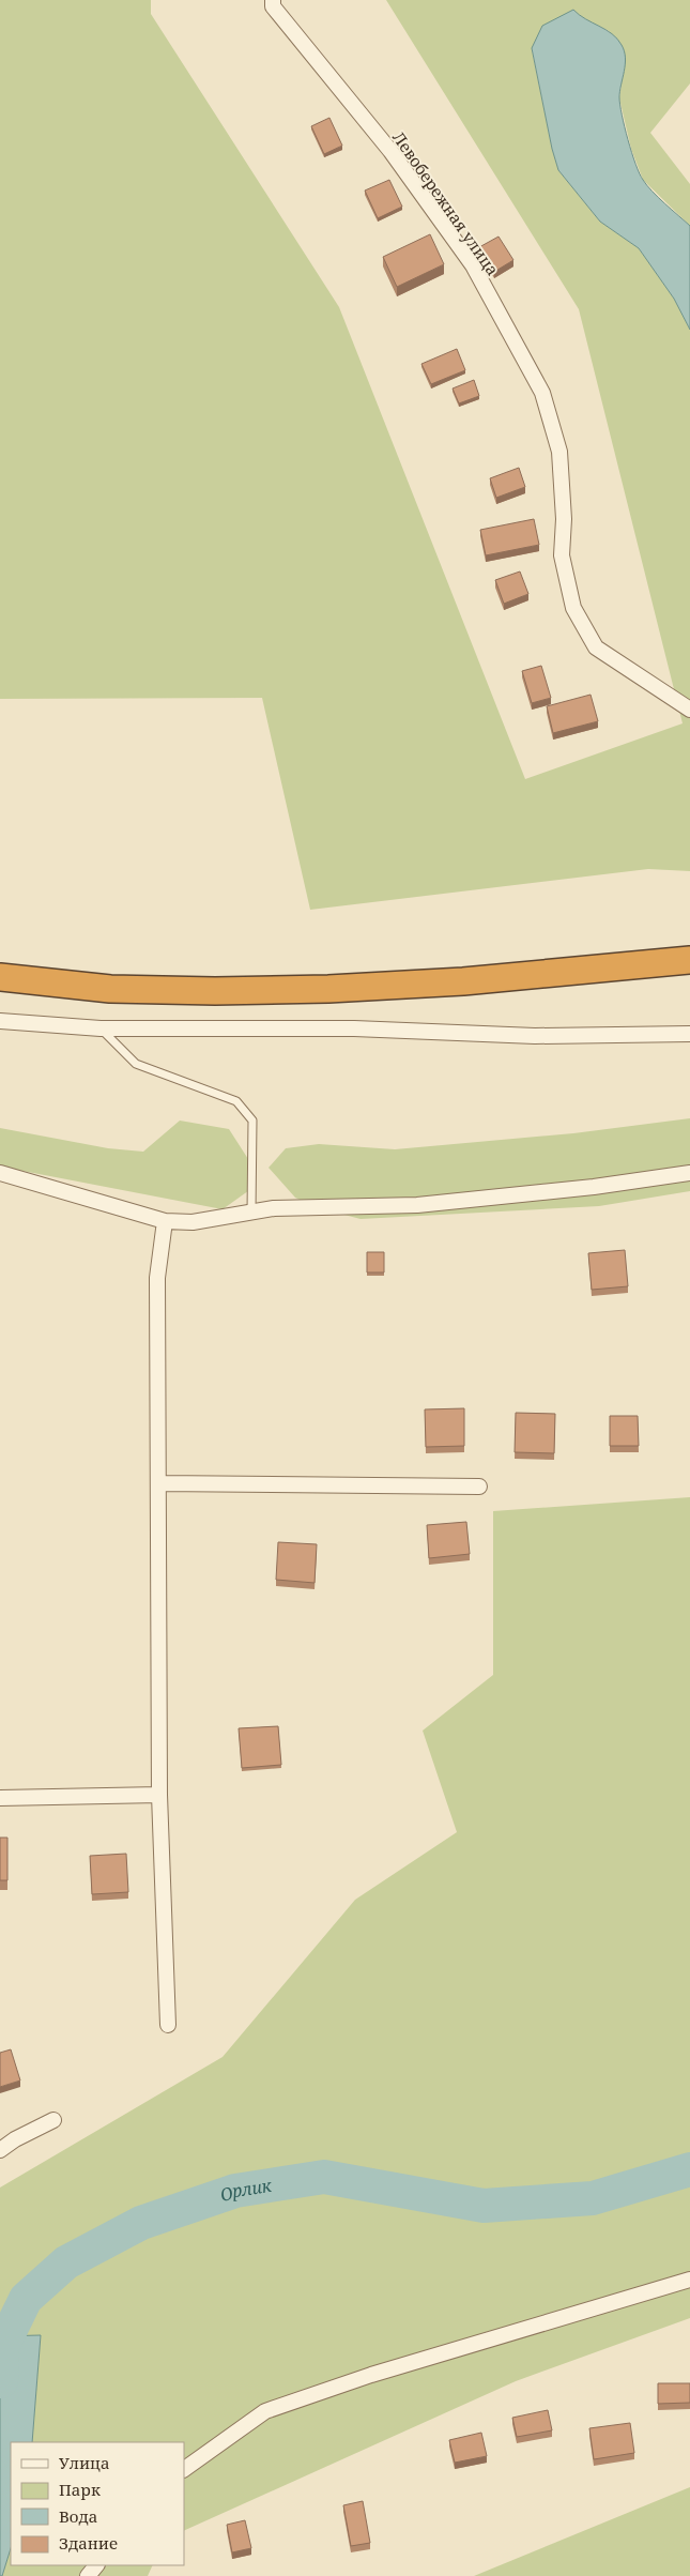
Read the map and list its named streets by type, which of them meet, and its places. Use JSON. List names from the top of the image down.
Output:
{
  "streets": {
    "street": ["Левобережная улица"]
  },
  "water": ["Орлик"],
  "legend": [
    "Улица",
    "Парк",
    "Вода",
    "Здание"
  ]
}
